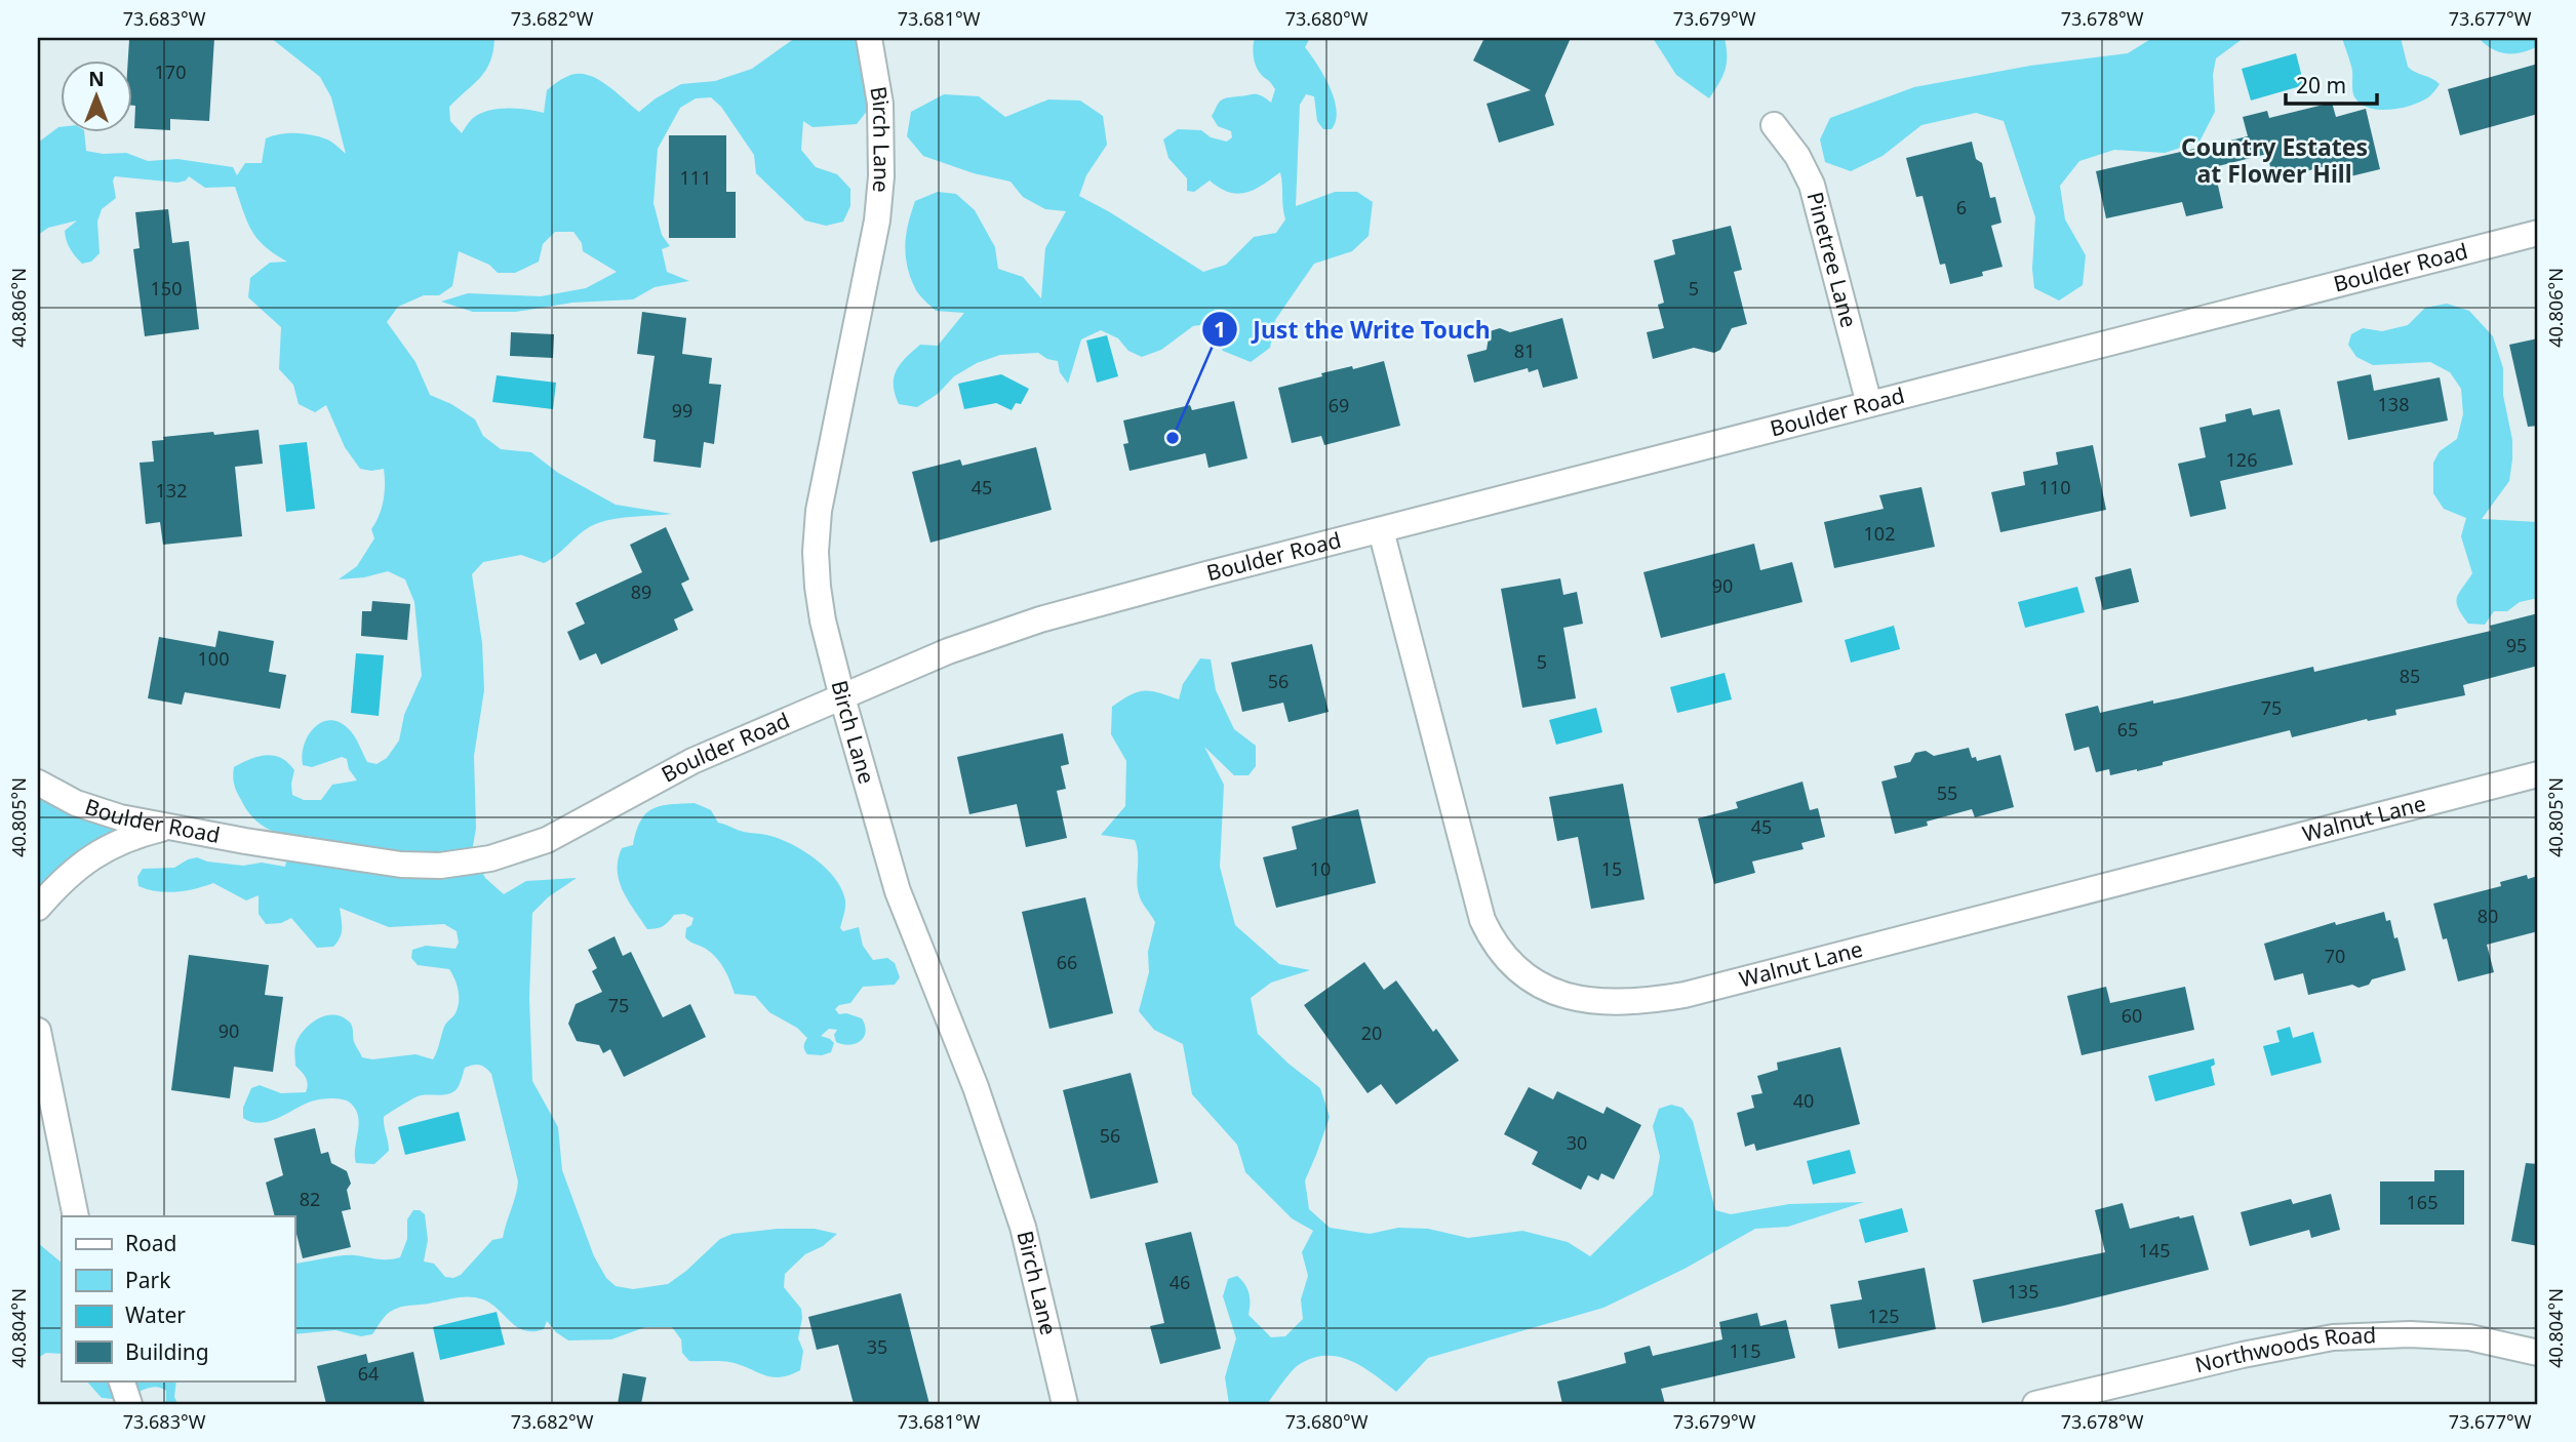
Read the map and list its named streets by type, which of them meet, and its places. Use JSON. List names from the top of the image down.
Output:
{
  "streets": {
    "street": [
      "Birch Lane",
      "Pinetree Lane",
      "Boulder Road",
      "Walnut Lane",
      "Northwoods Road"
    ]
  },
  "crossings": [
    ["Birch Lane", "Boulder Road"],
    ["Pinetree Lane", "Boulder Road"],
    ["Boulder Road", "Walnut Lane"]
  ],
  "districts": ["Country Estates at Flower Hill"],
  "places": ["Just the Write Touch"],
  "house_numbers": [
    "170",
    "111",
    "6",
    "150",
    "5",
    "81",
    "138",
    "69",
    "99",
    "126",
    "45",
    "110",
    "132",
    "102",
    "90",
    "89",
    "95",
    "100",
    "5",
    "85",
    "56",
    "75",
    "65",
    "55",
    "45",
    "10",
    "15",
    "80",
    "70",
    "66",
    "75",
    "60",
    "90",
    "20",
    "40",
    "56",
    "30",
    "82",
    "165",
    "145",
    "46",
    "135",
    "125",
    "35",
    "115",
    "64"
  ],
  "legend": [
    "Road",
    "Park",
    "Water",
    "Building"
  ],
  "scale_bar": "20 m",
  "north": "top",
  "coordinates": [
    "73.683°W",
    "73.682°W",
    "73.681°W",
    "73.680°W",
    "73.679°W",
    "73.678°W",
    "73.677°W",
    "40.806°N",
    "40.805°N",
    "40.804°N"
  ]
}
